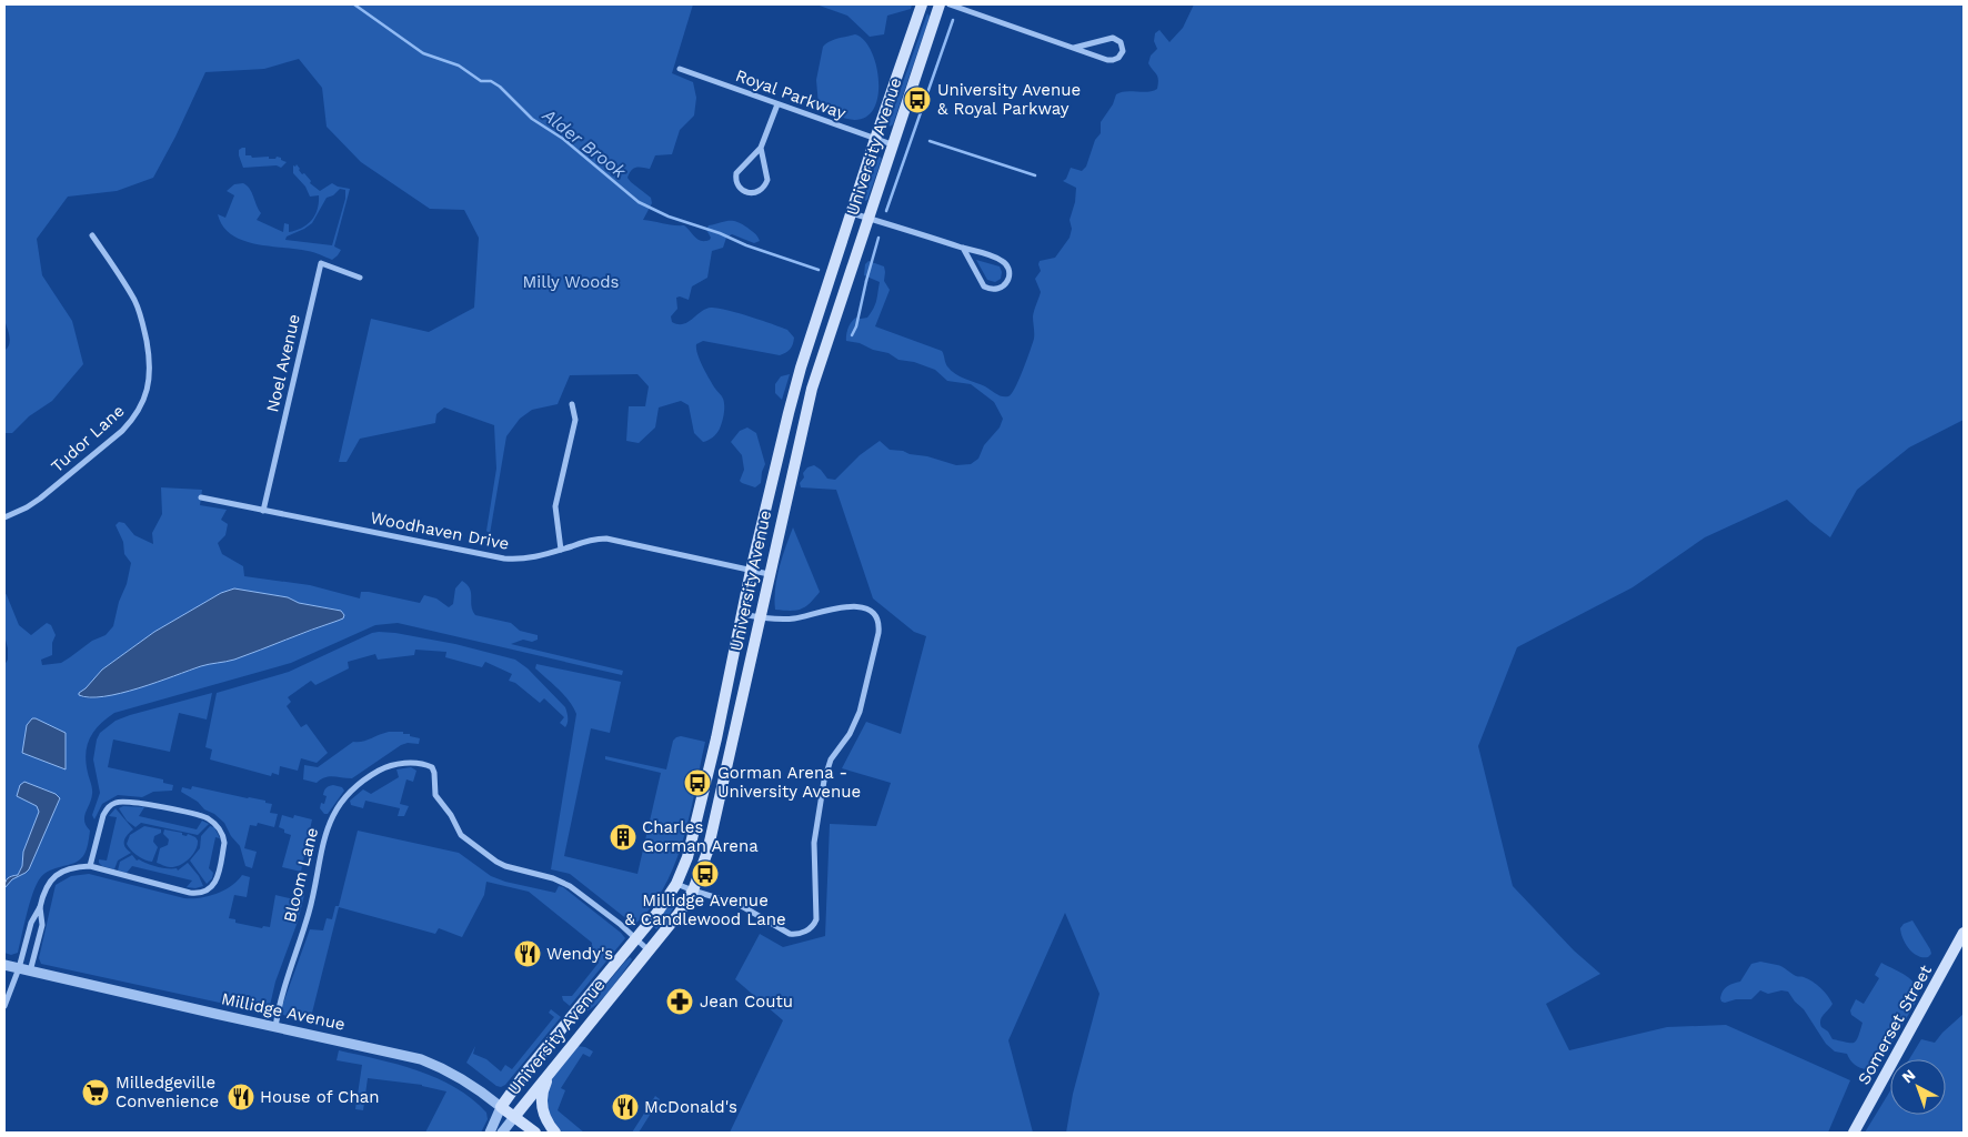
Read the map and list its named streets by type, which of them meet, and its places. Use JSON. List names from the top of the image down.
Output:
{
  "streets": {
    "main road": ["University Avenue", "Millidge Avenue", "Somerset Street"],
    "street": [
      "Royal Parkway",
      "Noel Avenue",
      "Tudor Lane",
      "Woodhaven Drive",
      "Bloom Lane"
    ]
  },
  "crossings": [
    ["Royal Parkway", "University Avenue"],
    ["University Avenue", "Woodhaven Drive"],
    ["University Avenue", "Bloom Lane"],
    ["University Avenue", "Millidge Avenue"],
    ["Noel Avenue", "Woodhaven Drive"],
    ["Bloom Lane", "Millidge Avenue"]
  ],
  "water": ["Alder Brook"],
  "parks": ["Milly Woods"],
  "places": {
    "bus stop": ["University Avenue & Royal Parkway", "Gorman Arena - University Avenue", "Millidge Avenue & Candlewood Lane"],
    "building": ["Charles Gorman Arena"],
    "restaurant": ["Wendy's", "House of Chan", "McDonald's"],
    "pharmacy": ["Jean Coutu"],
    "supermarket": ["Milledgeville Convenience"]
  },
  "north": "top left"
}
